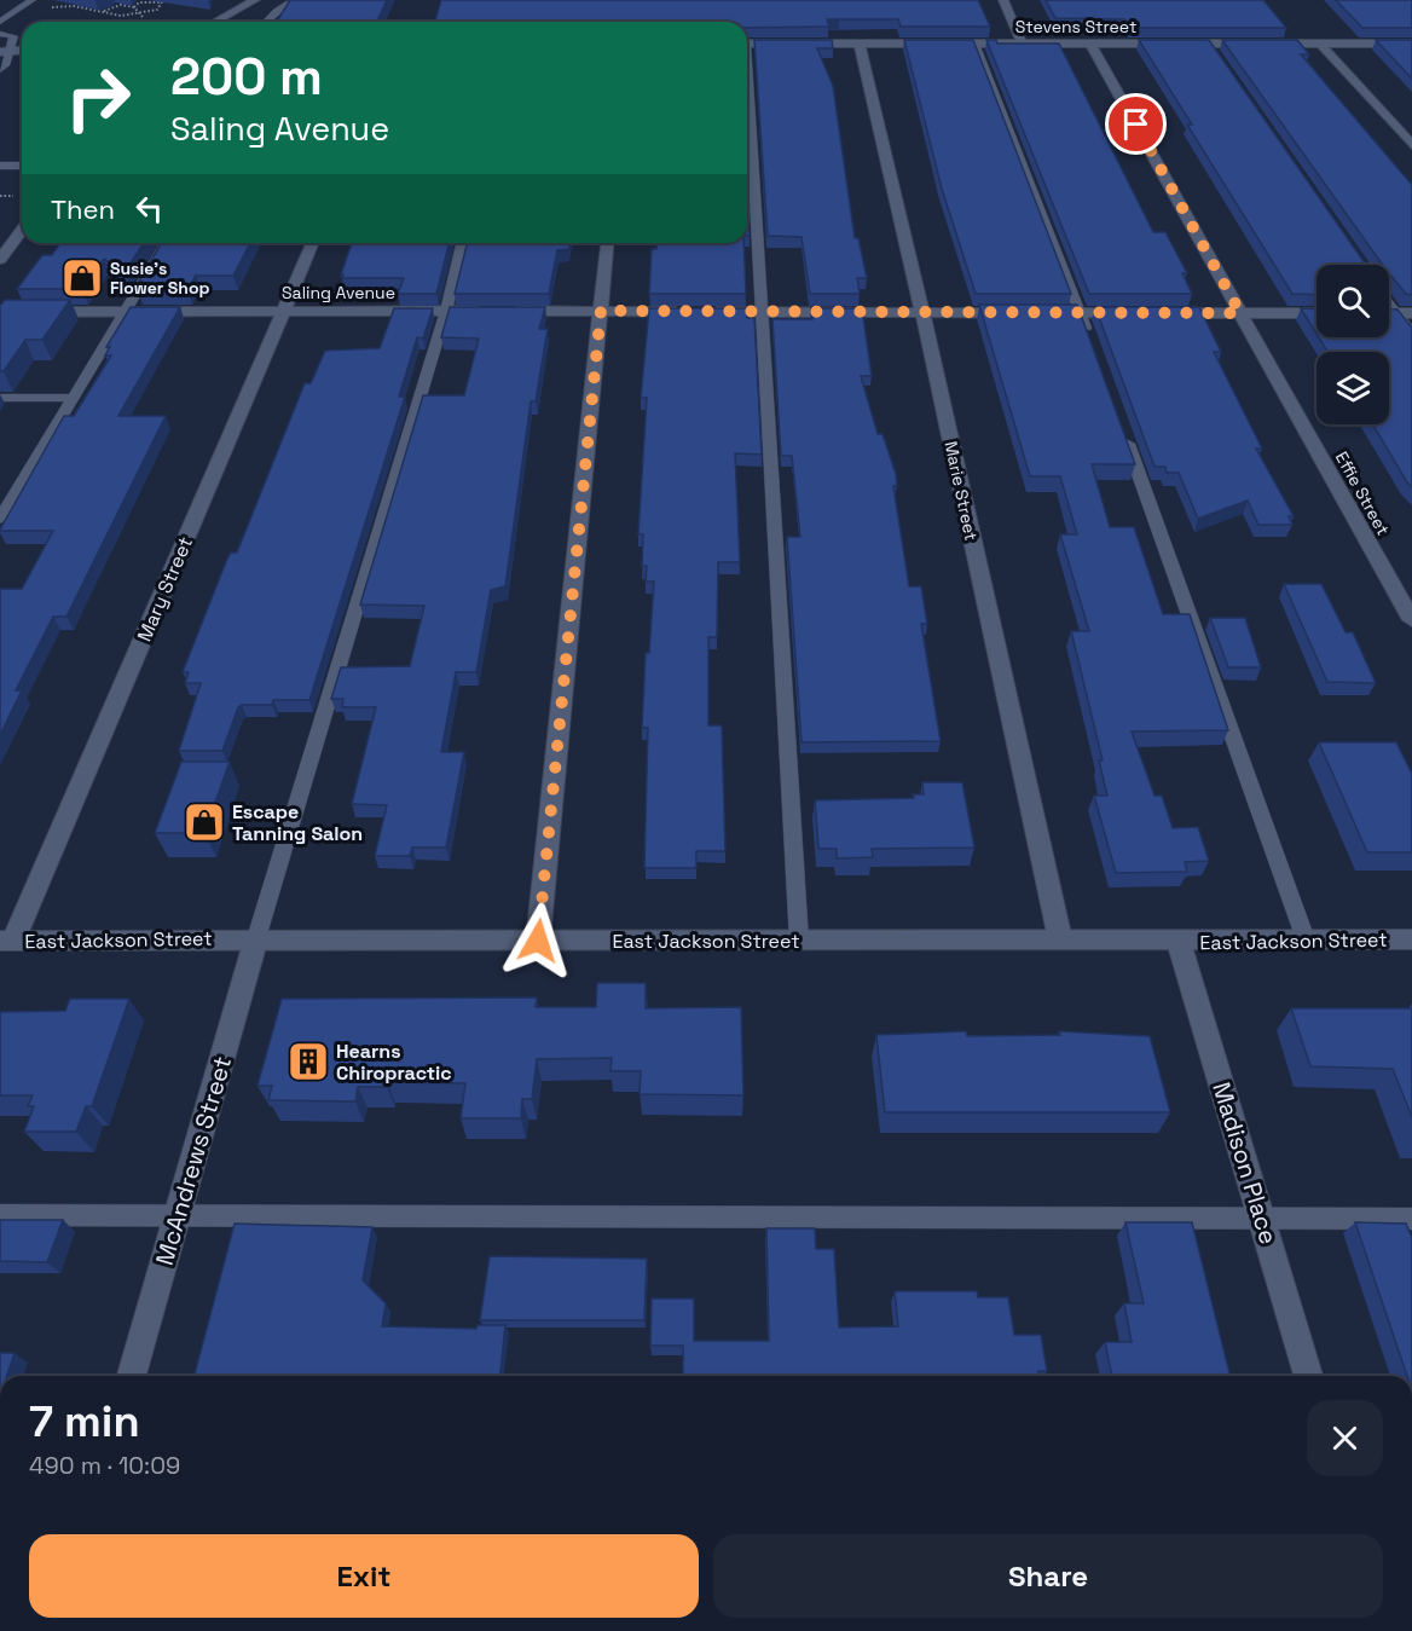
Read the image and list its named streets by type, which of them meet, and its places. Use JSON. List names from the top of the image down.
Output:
{
  "streets": {
    "street": [
      "Stevens Street",
      "Saling Avenue",
      "Marie Street",
      "Effie Street",
      "Mary Street",
      "East Jackson Street",
      "McAndrews Street",
      "Madison Place"
    ]
  },
  "crossings": [
    ["Stevens Street", "Marie Street"],
    ["Stevens Street", "Effie Street"],
    ["Saling Avenue", "Marie Street"],
    ["Saling Avenue", "Mary Street"],
    ["Marie Street", "East Jackson Street"],
    ["Mary Street", "East Jackson Street"],
    ["East Jackson Street", "McAndrews Street"],
    ["East Jackson Street", "Madison Place"]
  ],
  "places": {
    "shop": ["Susie's Flower Shop", "Escape Tanning Salon"],
    "building": ["Hearns Chiropractic"]
  },
  "page": {
    "turn": ["200 m", "Saling Avenue"],
    "then": "Then",
    "heading": ["7 min", "490 m · 10:09"],
    "buttons": ["Exit", "Share"]
  }
}
